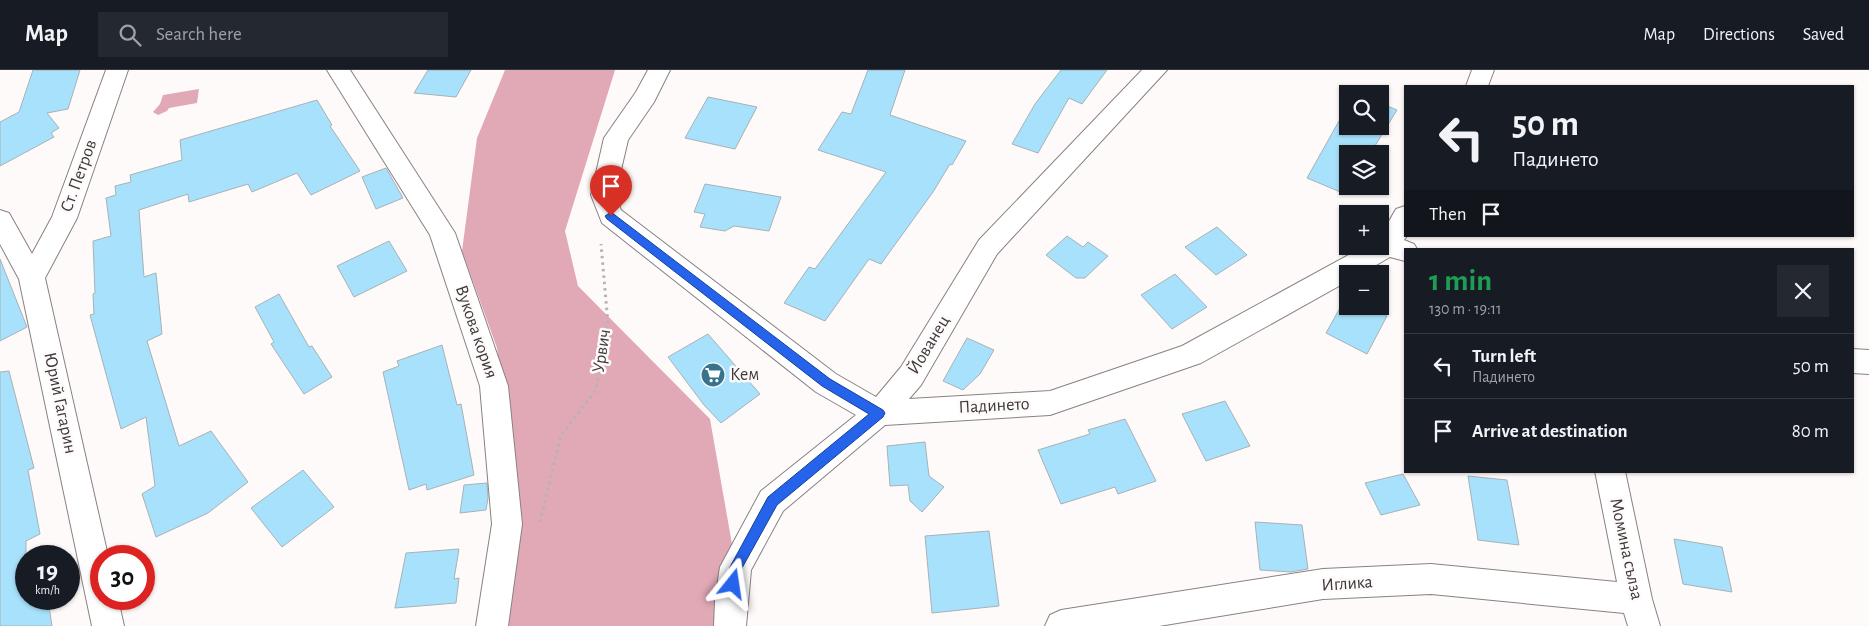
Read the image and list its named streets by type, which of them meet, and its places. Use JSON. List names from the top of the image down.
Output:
{
  "streets": {
    "street": [
      "Ст. Петров",
      "Вукова кория",
      "Йованец",
      "Юрий Гагарин",
      "Падинето",
      "Момина сълза",
      "Иглика"
    ],
    "path": ["Урвич"]
  },
  "crossings": [
    ["Ст. Петров", "Юрий Гагарин"],
    ["Йованец", "Падинето"],
    ["Момина сълза", "Иглика"]
  ],
  "places": {
    "supermarket": ["Кем"]
  },
  "page": {
    "header": "Map",
    "search": "Search here",
    "nav": ["Map", "Directions", "Saved"],
    "map_buttons": ["+", "−"],
    "turn": ["50 m", "Падинето"],
    "then": "Then",
    "heading": ["1 min", "130 m · 19:11"],
    "list": [
      {
        "name": "Turn left",
        "note": "Падинето",
        "value": "50 m"
      },
      {
        "name": "Arrive at destination",
        "value": "80 m"
      }
    ],
    "speed": "19 km/h",
    "limit": "30"
  }
}
